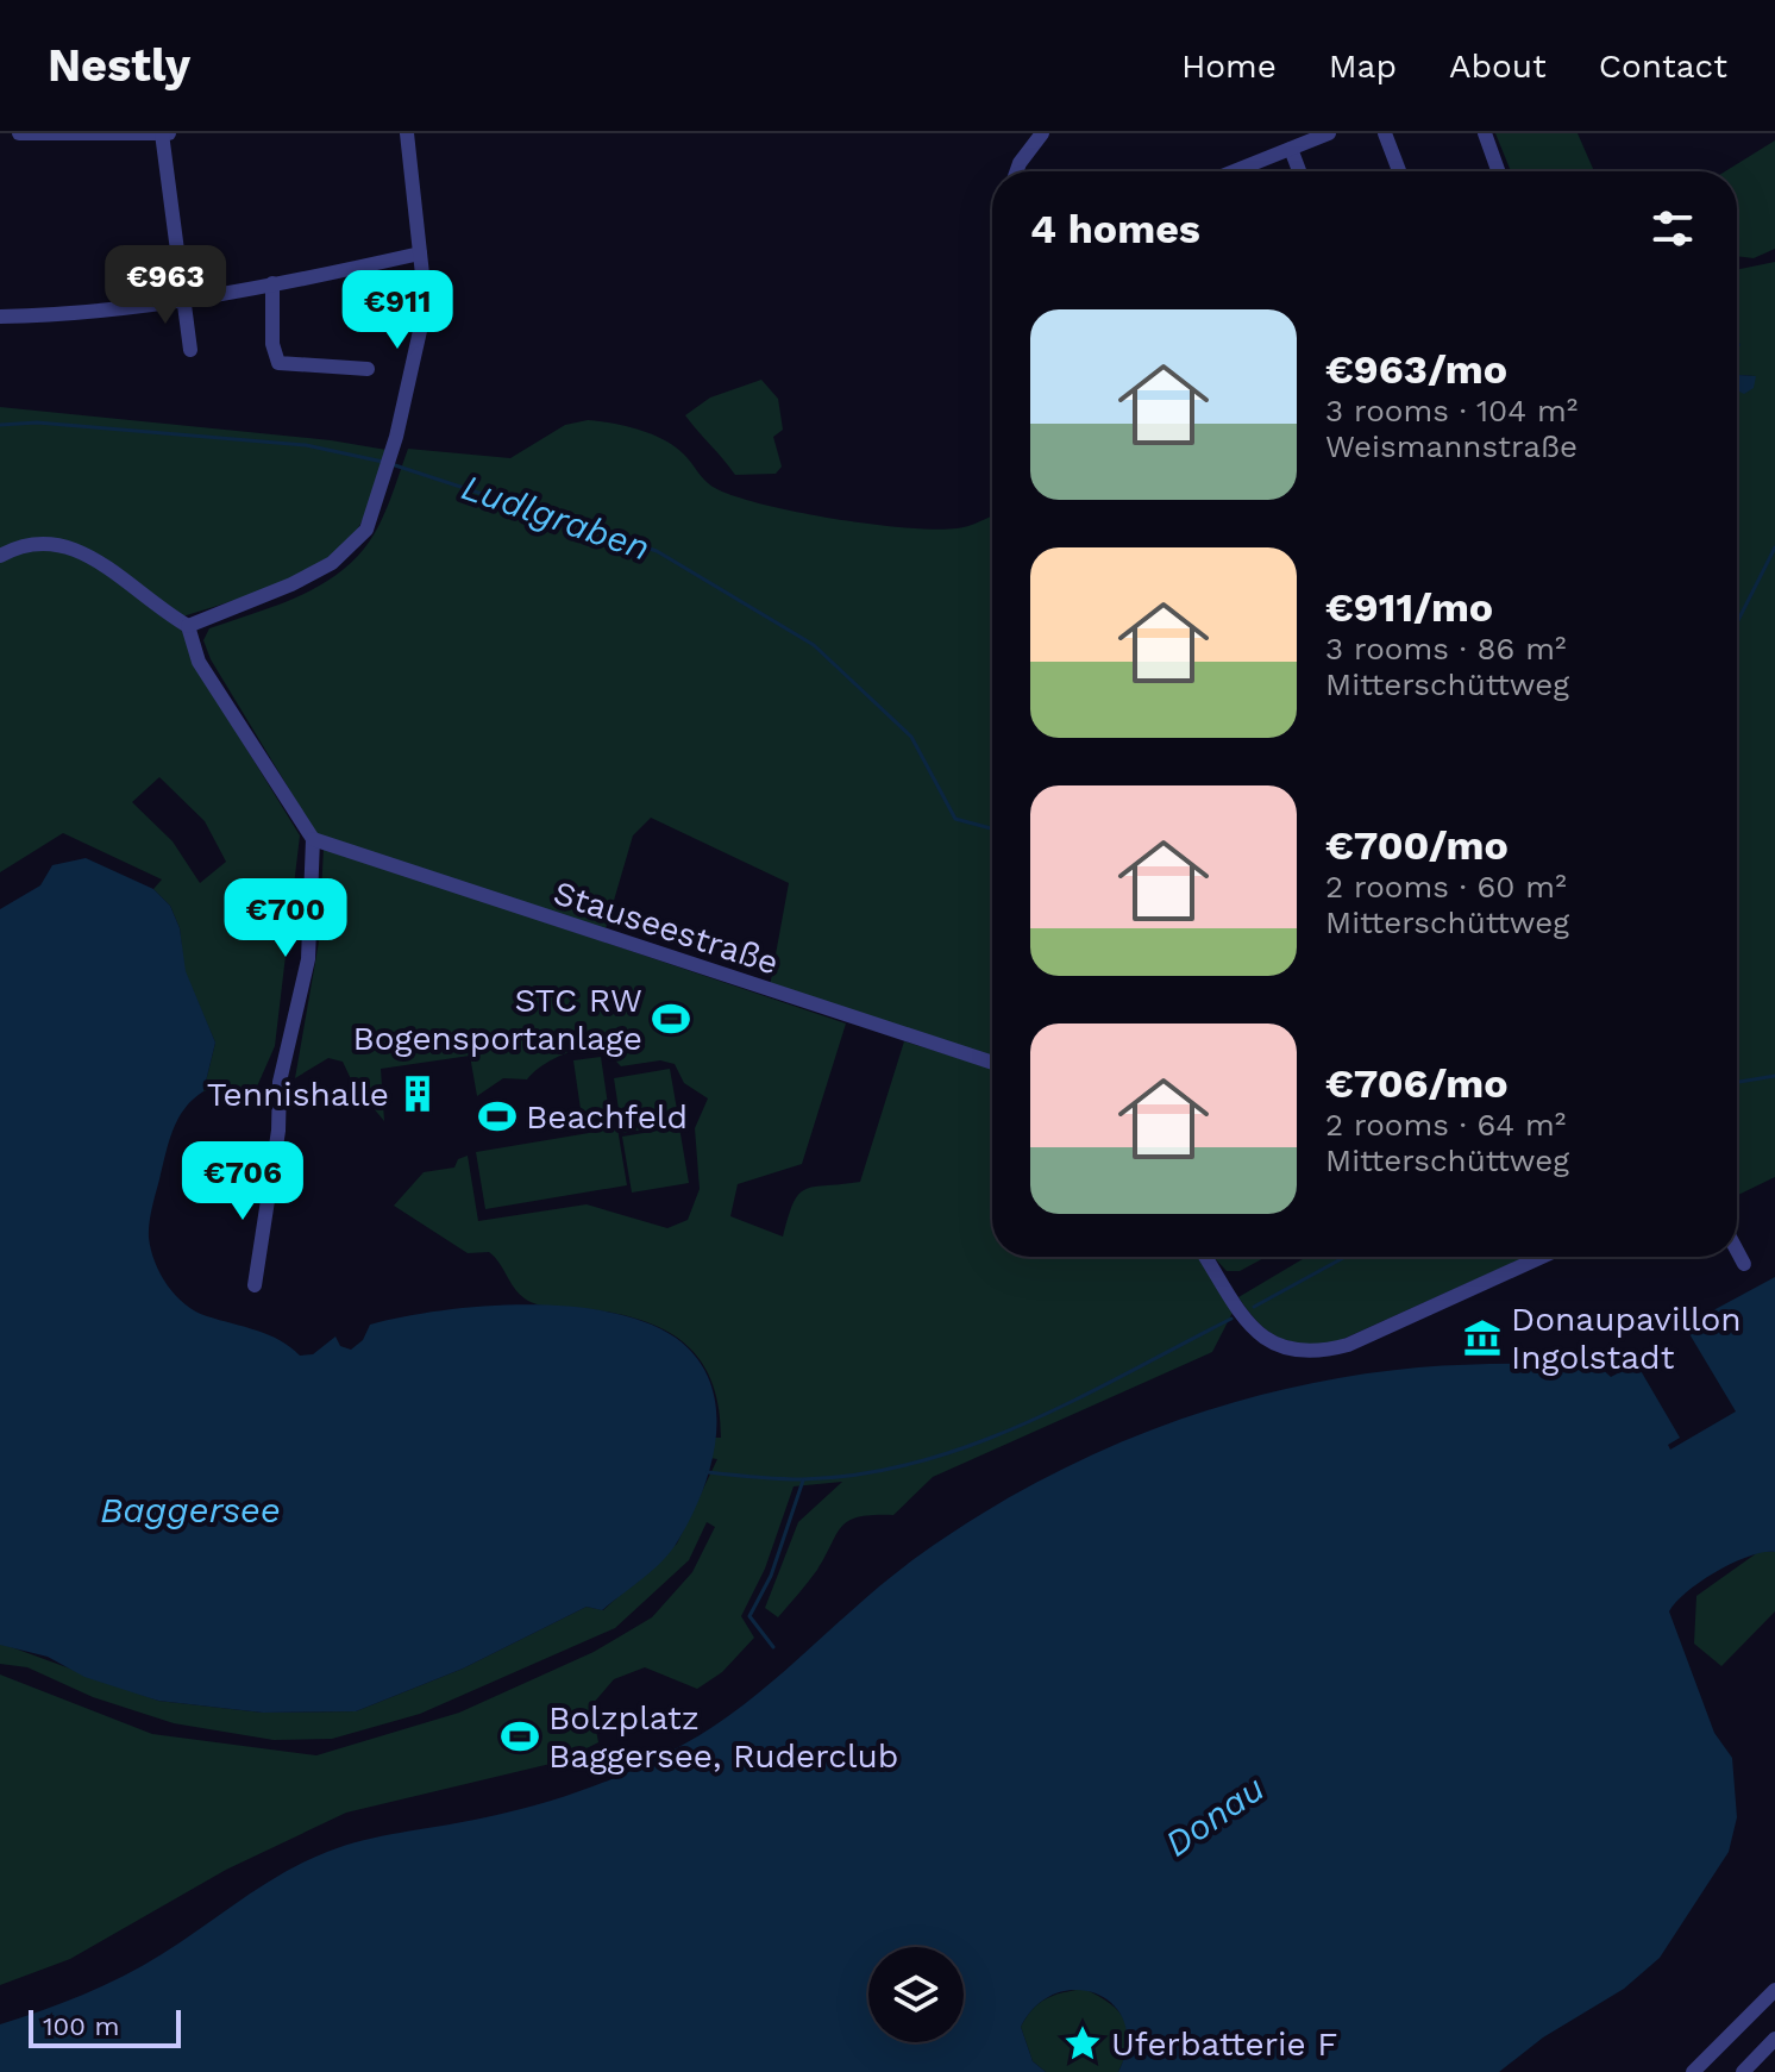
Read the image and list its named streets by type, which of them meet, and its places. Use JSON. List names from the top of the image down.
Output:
{
  "streets": {
    "street": ["Stauseestraße"]
  },
  "water": ["Ludlgraben", "Baggersee", "Donau"],
  "places": {
    "sports": ["STC RW Bogensportanlage", "Beachfeld", "Bolzplatz Baggersee, Ruderclub"],
    "building": ["Tennishalle"],
    "museum": ["Donaupavillon Ingolstadt"],
    "place": ["Uferbatterie F"]
  },
  "scale_bar": "100 m",
  "page": {
    "header": "Nestly",
    "nav": [
      "Home",
      "Map",
      "About",
      "Contact"
    ],
    "heading": "4 homes",
    "price": [
      "€963",
      "€911",
      "€700",
      "€706"
    ],
    "list": [
      {
        "name": "€963/mo",
        "note": "3 rooms · 104 m² · Weismannstraße"
      },
      {
        "name": "€911/mo",
        "note": "3 rooms · 86 m² · Mitterschüttweg"
      },
      {
        "name": "€700/mo",
        "note": "2 rooms · 60 m² · Mitterschüttweg"
      },
      {
        "name": "€706/mo",
        "note": "2 rooms · 64 m² · Mitterschüttweg"
      }
    ],
    "scale": "100 m"
  }
}
